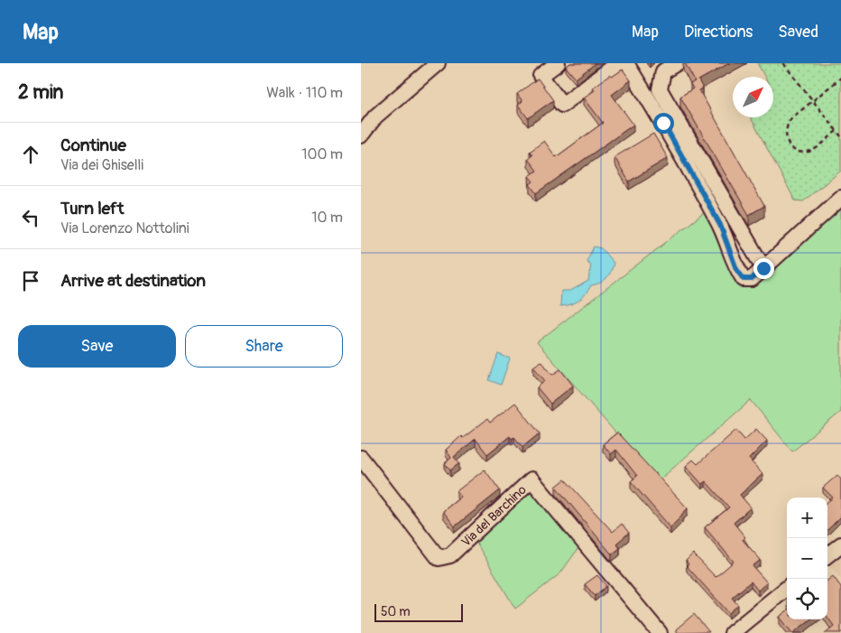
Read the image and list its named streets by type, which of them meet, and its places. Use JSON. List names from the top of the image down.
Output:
{
  "streets": {
    "street": ["Via del Barchino"]
  },
  "scale_bar": "50 m",
  "north": "top right",
  "page": {
    "header": "Map",
    "nav": ["Map", "Directions", "Saved"],
    "heading": ["2 min", "Walk · 110 m"],
    "list": [
      ["Continue", "Via dei Ghiselli", "100 m"],
      ["Turn left", "Via Lorenzo Nottolini", "10 m"],
      "Arrive at destination"
    ],
    "buttons": ["Save", "Share"],
    "map_buttons": ["+", "−"],
    "scale": "50 m"
  }
}
